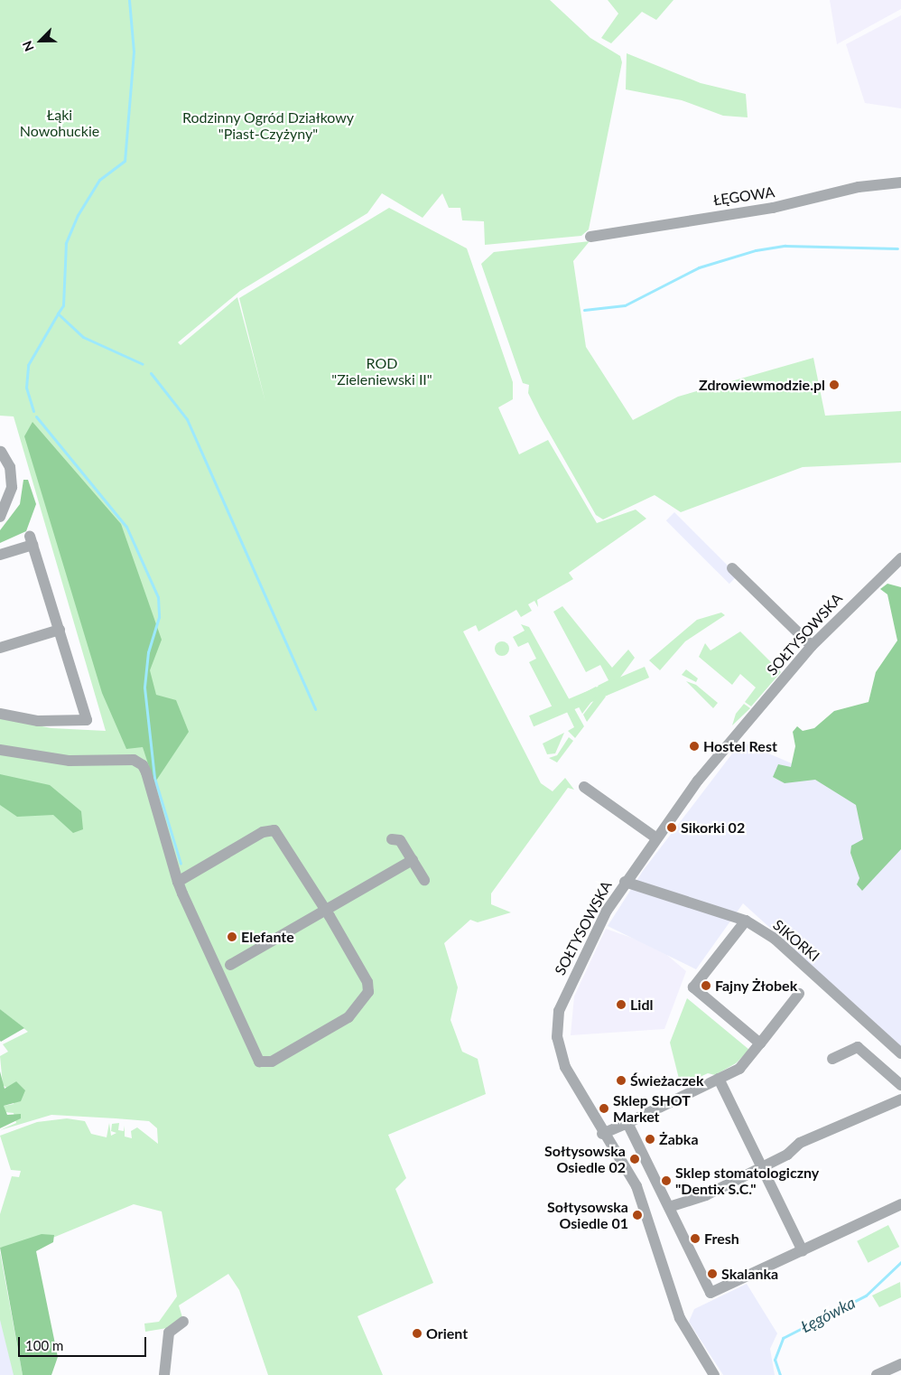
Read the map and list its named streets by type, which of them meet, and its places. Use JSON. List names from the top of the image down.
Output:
{
  "streets": {
    "street": ["ŁĘGOWA", "SOŁTYSOWSKA", "SIKORKI"]
  },
  "crossings": [
    ["SOŁTYSOWSKA", "SIKORKI"]
  ],
  "water": ["Łęgówka"],
  "parks": ["Łąki Nowohuckie", "Rodzinny Ogród Działkowy \"Piast-Czyżyny\"", "ROD \"Zieleniewski II\""],
  "places": [
    "Zdrowiewmodzie.pl",
    "Hostel Rest",
    "Sikorki 02",
    "Elefante",
    "Fajny Żłobek",
    "Lidl",
    "Świeżaczek",
    "Sklep SHOT Market",
    "Żabka",
    "Sołtysowska Osiedle 02",
    "Sklep stomatologiczny \"Dentix S.C.\"",
    "Sołtysowska Osiedle 01",
    "Fresh",
    "Skalanka",
    "Orient"
  ],
  "scale_bar": "100 m",
  "north": "bottom left"
}
